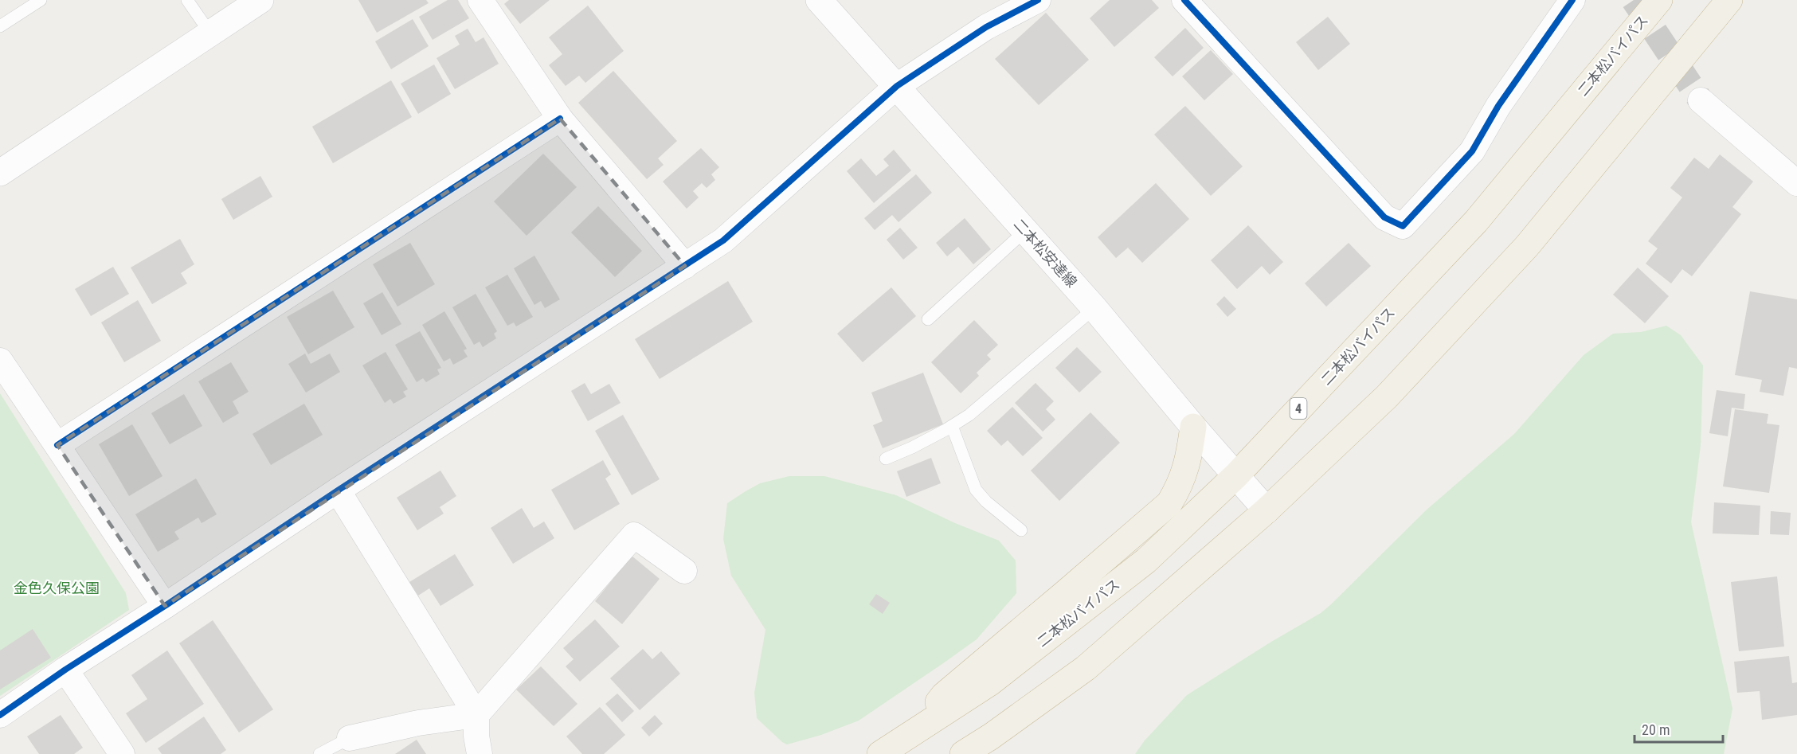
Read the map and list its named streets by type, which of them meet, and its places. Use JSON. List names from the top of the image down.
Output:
{
  "streets": {
    "highway": ["二本松バイパス", "4"],
    "main road": ["二本松安達線"]
  },
  "crossings": [
    ["二本松バイパス", "二本松安達線"]
  ],
  "parks": ["金色久保公園"],
  "scale_bar": "20 m"
}
